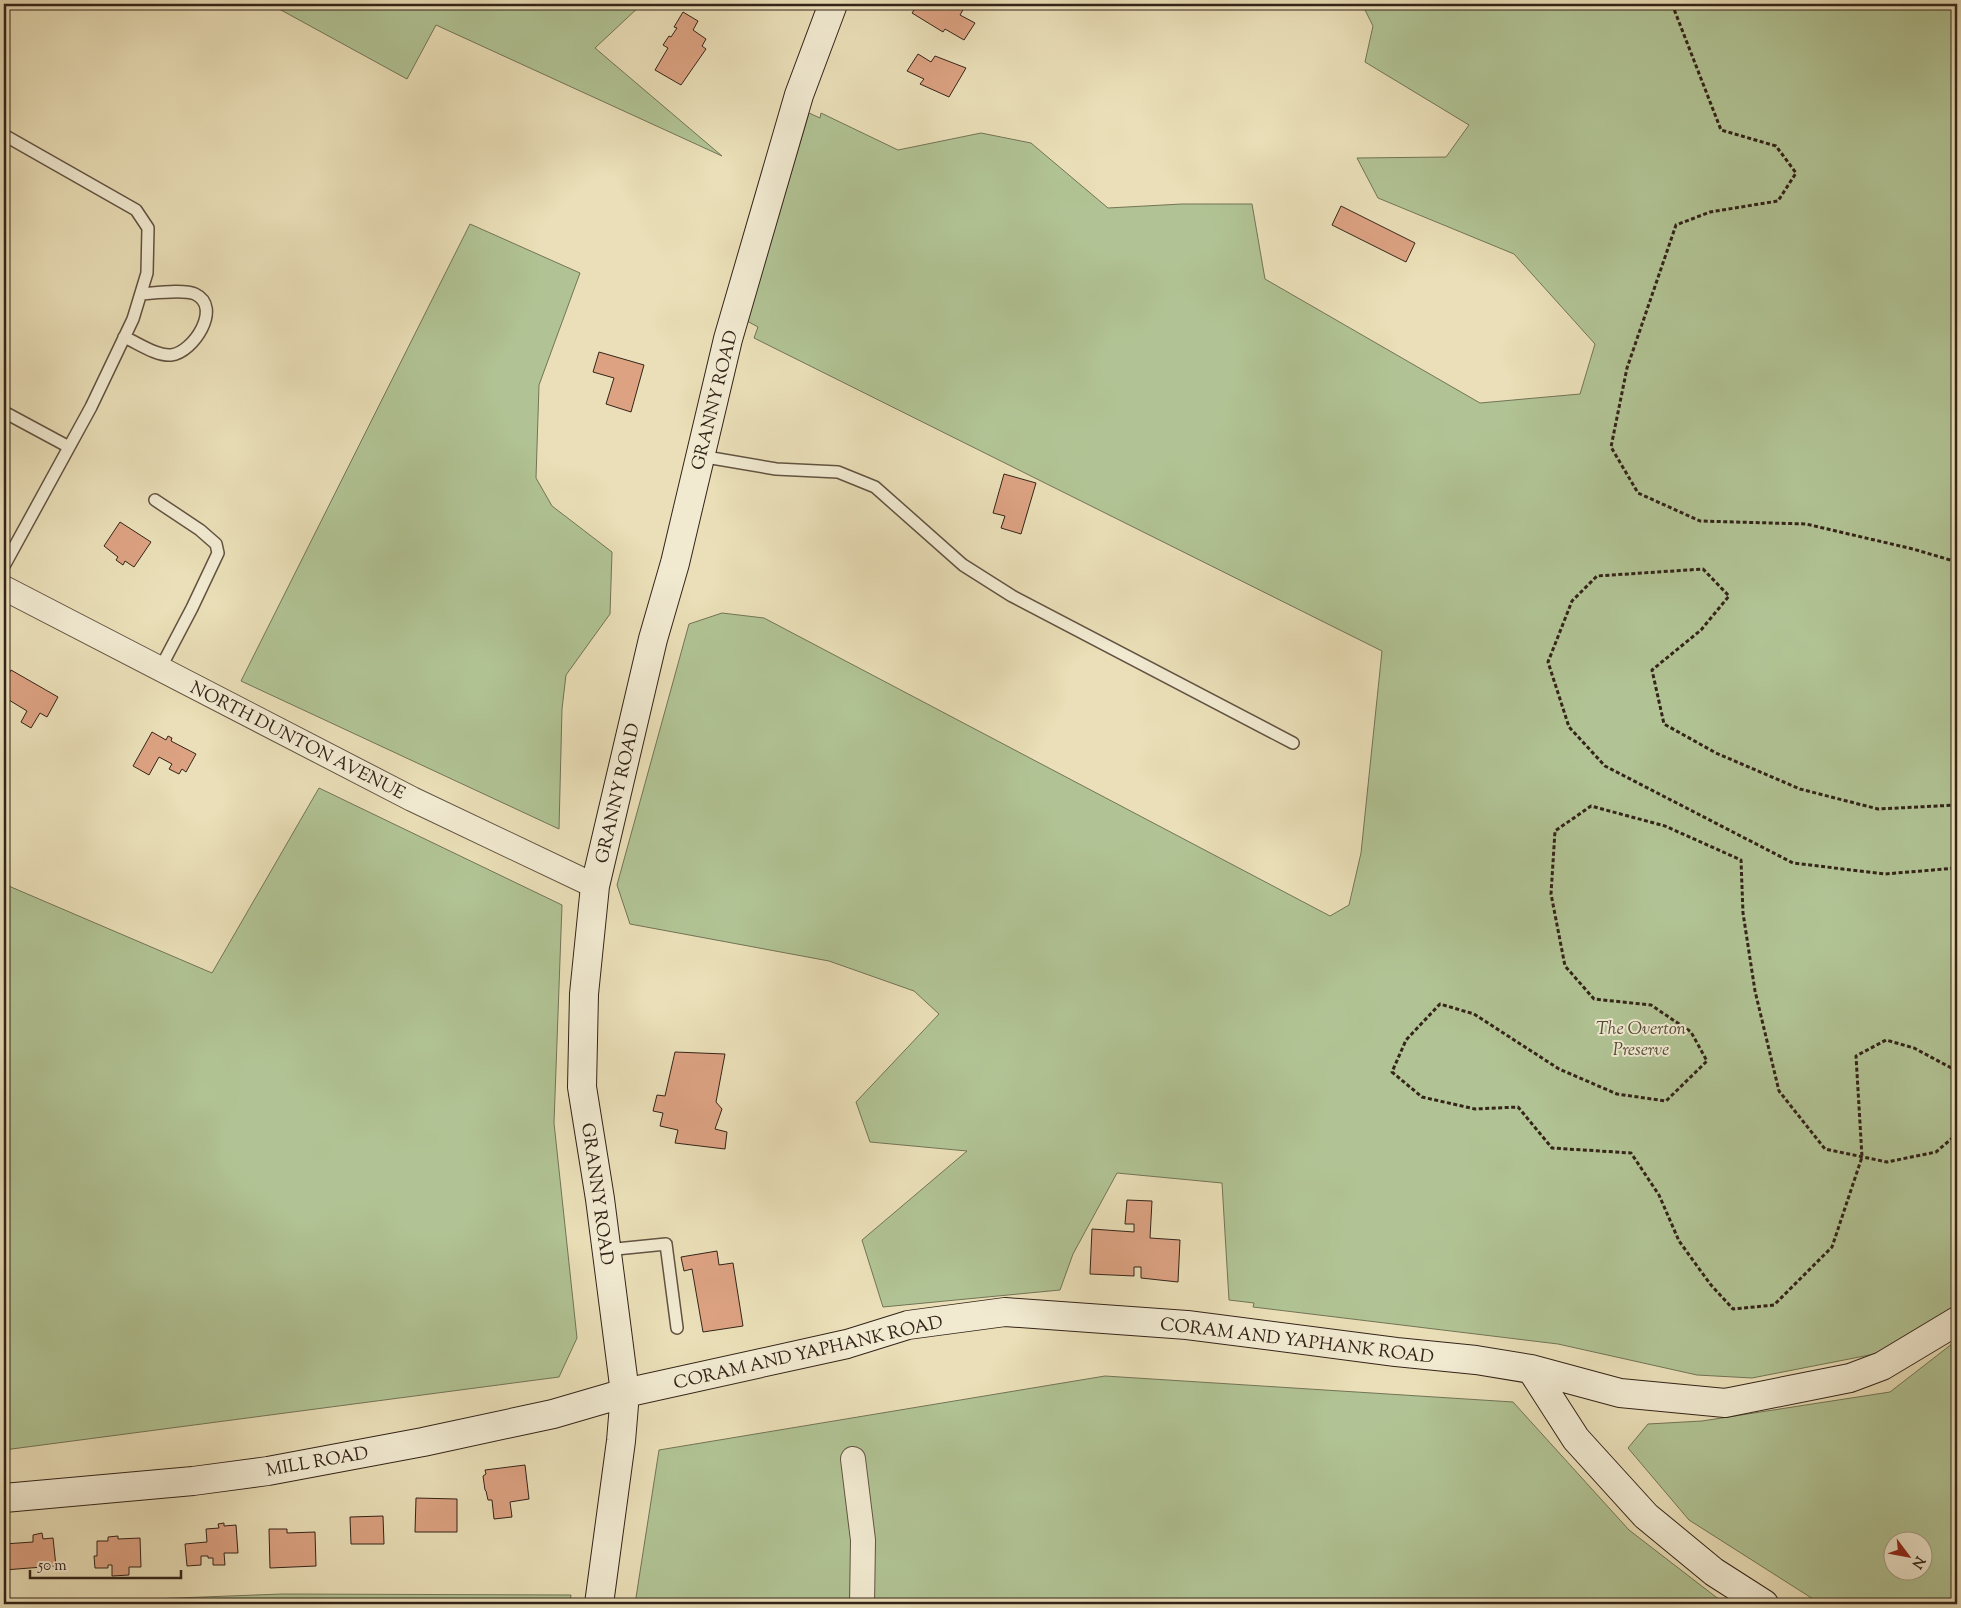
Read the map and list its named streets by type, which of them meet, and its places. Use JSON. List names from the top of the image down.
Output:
{
  "streets": {
    "main road": ["GRANNY ROAD", "CORAM AND YAPHANK ROAD", "MILL ROAD"],
    "street": ["NORTH DUNTON AVENUE"]
  },
  "crossings": [
    ["GRANNY ROAD", "NORTH DUNTON AVENUE"],
    ["GRANNY ROAD", "CORAM AND YAPHANK ROAD"],
    ["GRANNY ROAD", "MILL ROAD"],
    ["CORAM AND YAPHANK ROAD", "MILL ROAD"]
  ],
  "parks": ["The Overton Preserve"],
  "scale_bar": "50 m",
  "north": "bottom right"
}
